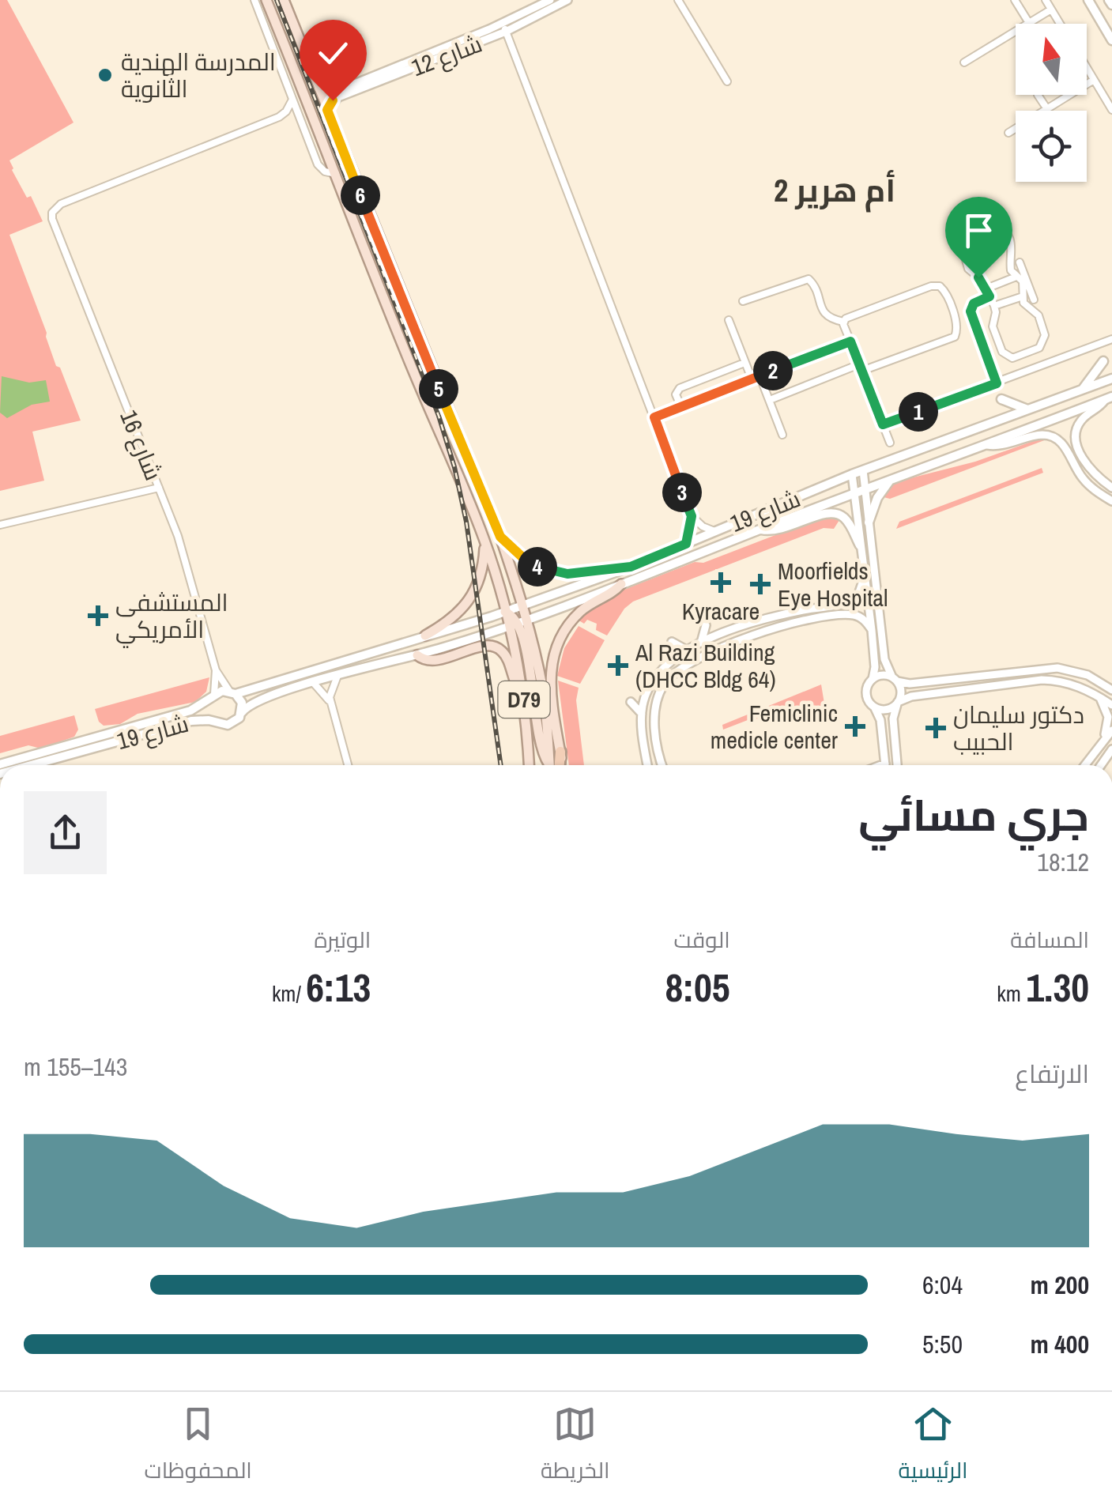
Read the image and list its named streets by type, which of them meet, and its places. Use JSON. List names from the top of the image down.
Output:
{
  "streets": {
    "main road": ["شارع 19", "D79"],
    "street": ["شارع 12", "شارع 16"]
  },
  "crossings": [
    ["شارع 12", "D79"],
    ["شارع 16", "شارع 19"],
    ["شارع 19", "D79"]
  ],
  "districts": ["أم هرير 2"],
  "places": {
    "other": ["المدرسة الهندية الثانوية"],
    "health": [
      "Kyracare",
      "Moorfields Eye Hospital",
      "المستشفى الأمريكي",
      "Al Razi Building (DHCC Bldg 64)",
      "Femiclinic medicle center",
      "دكتور سليمان الحبيب"
    ]
  },
  "north": "top",
  "page": {
    "pins": [
      "6",
      "2",
      "5",
      "1",
      "3",
      "4"
    ],
    "heading": ["جري مسائي", "18:12"],
    "stats": [
      ["المسافة", "1.30 km"],
      ["الوقت", "8:05"],
      ["الوتيرة", "6:13 /km"]
    ],
    "chart": ["الارتفاع", "143–155 m"],
    "list": [
      {
        "name": "200 m",
        "note": "6:04"
      },
      {
        "name": "400 m",
        "note": "5:50"
      }
    ],
    "tabs": ["الرئيسية", "الخريطة", "المحفوظات"]
  }
}
